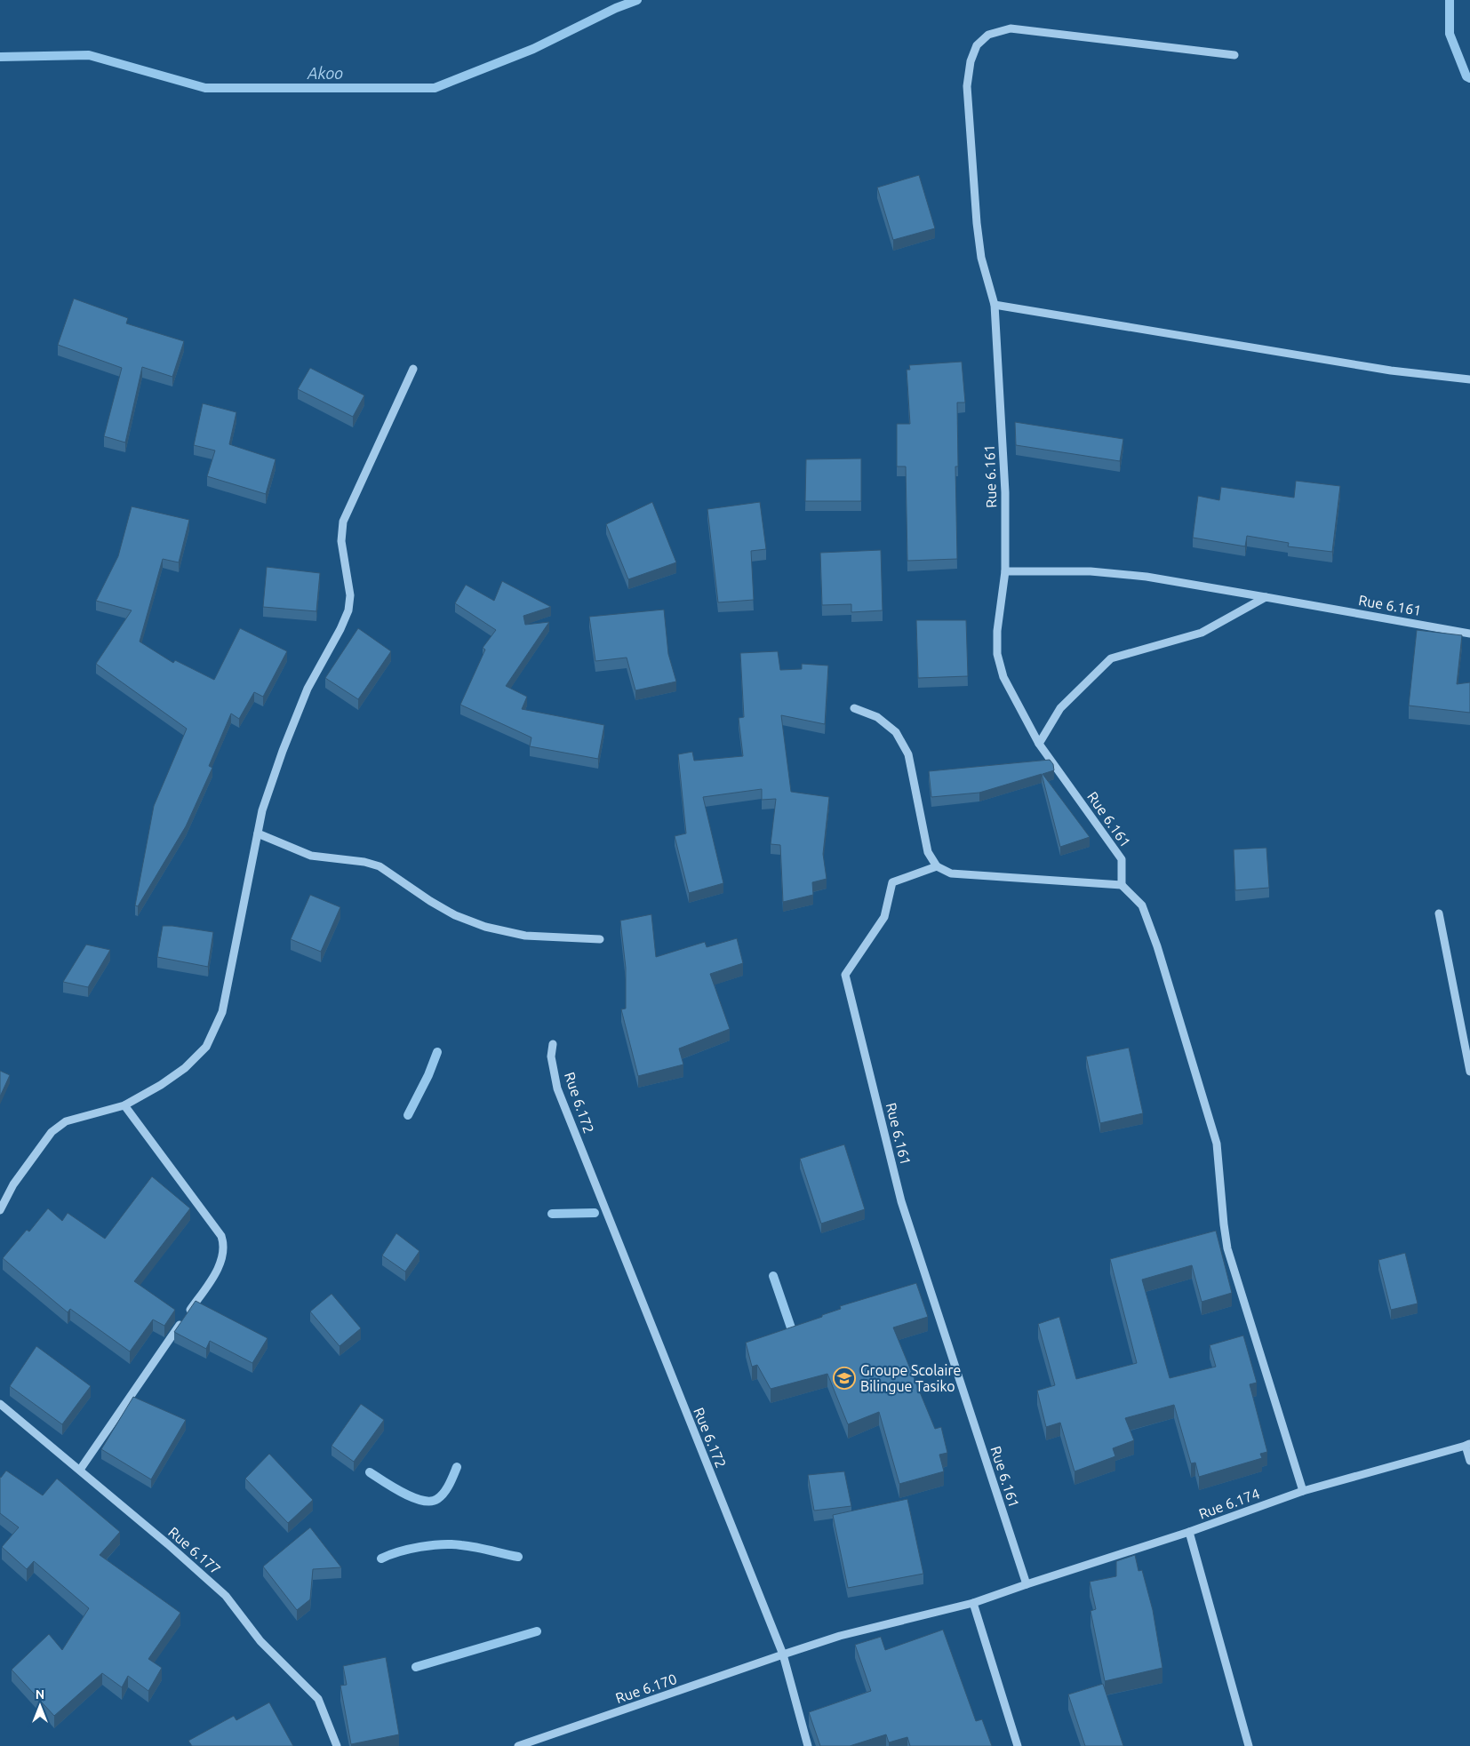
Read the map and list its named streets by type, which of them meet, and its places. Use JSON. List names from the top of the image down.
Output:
{
  "streets": {
    "street": [
      "Rue 6.161",
      "Rue 6.172",
      "Rue 6.174",
      "Rue 6.177",
      "Rue 6.170"
    ]
  },
  "crossings": [
    ["Rue 6.172", "Rue 6.170"]
  ],
  "water": ["Akoo"],
  "places": {
    "school or university": ["Groupe Scolaire Bilingue Tasiko"]
  },
  "north": "top"
}
